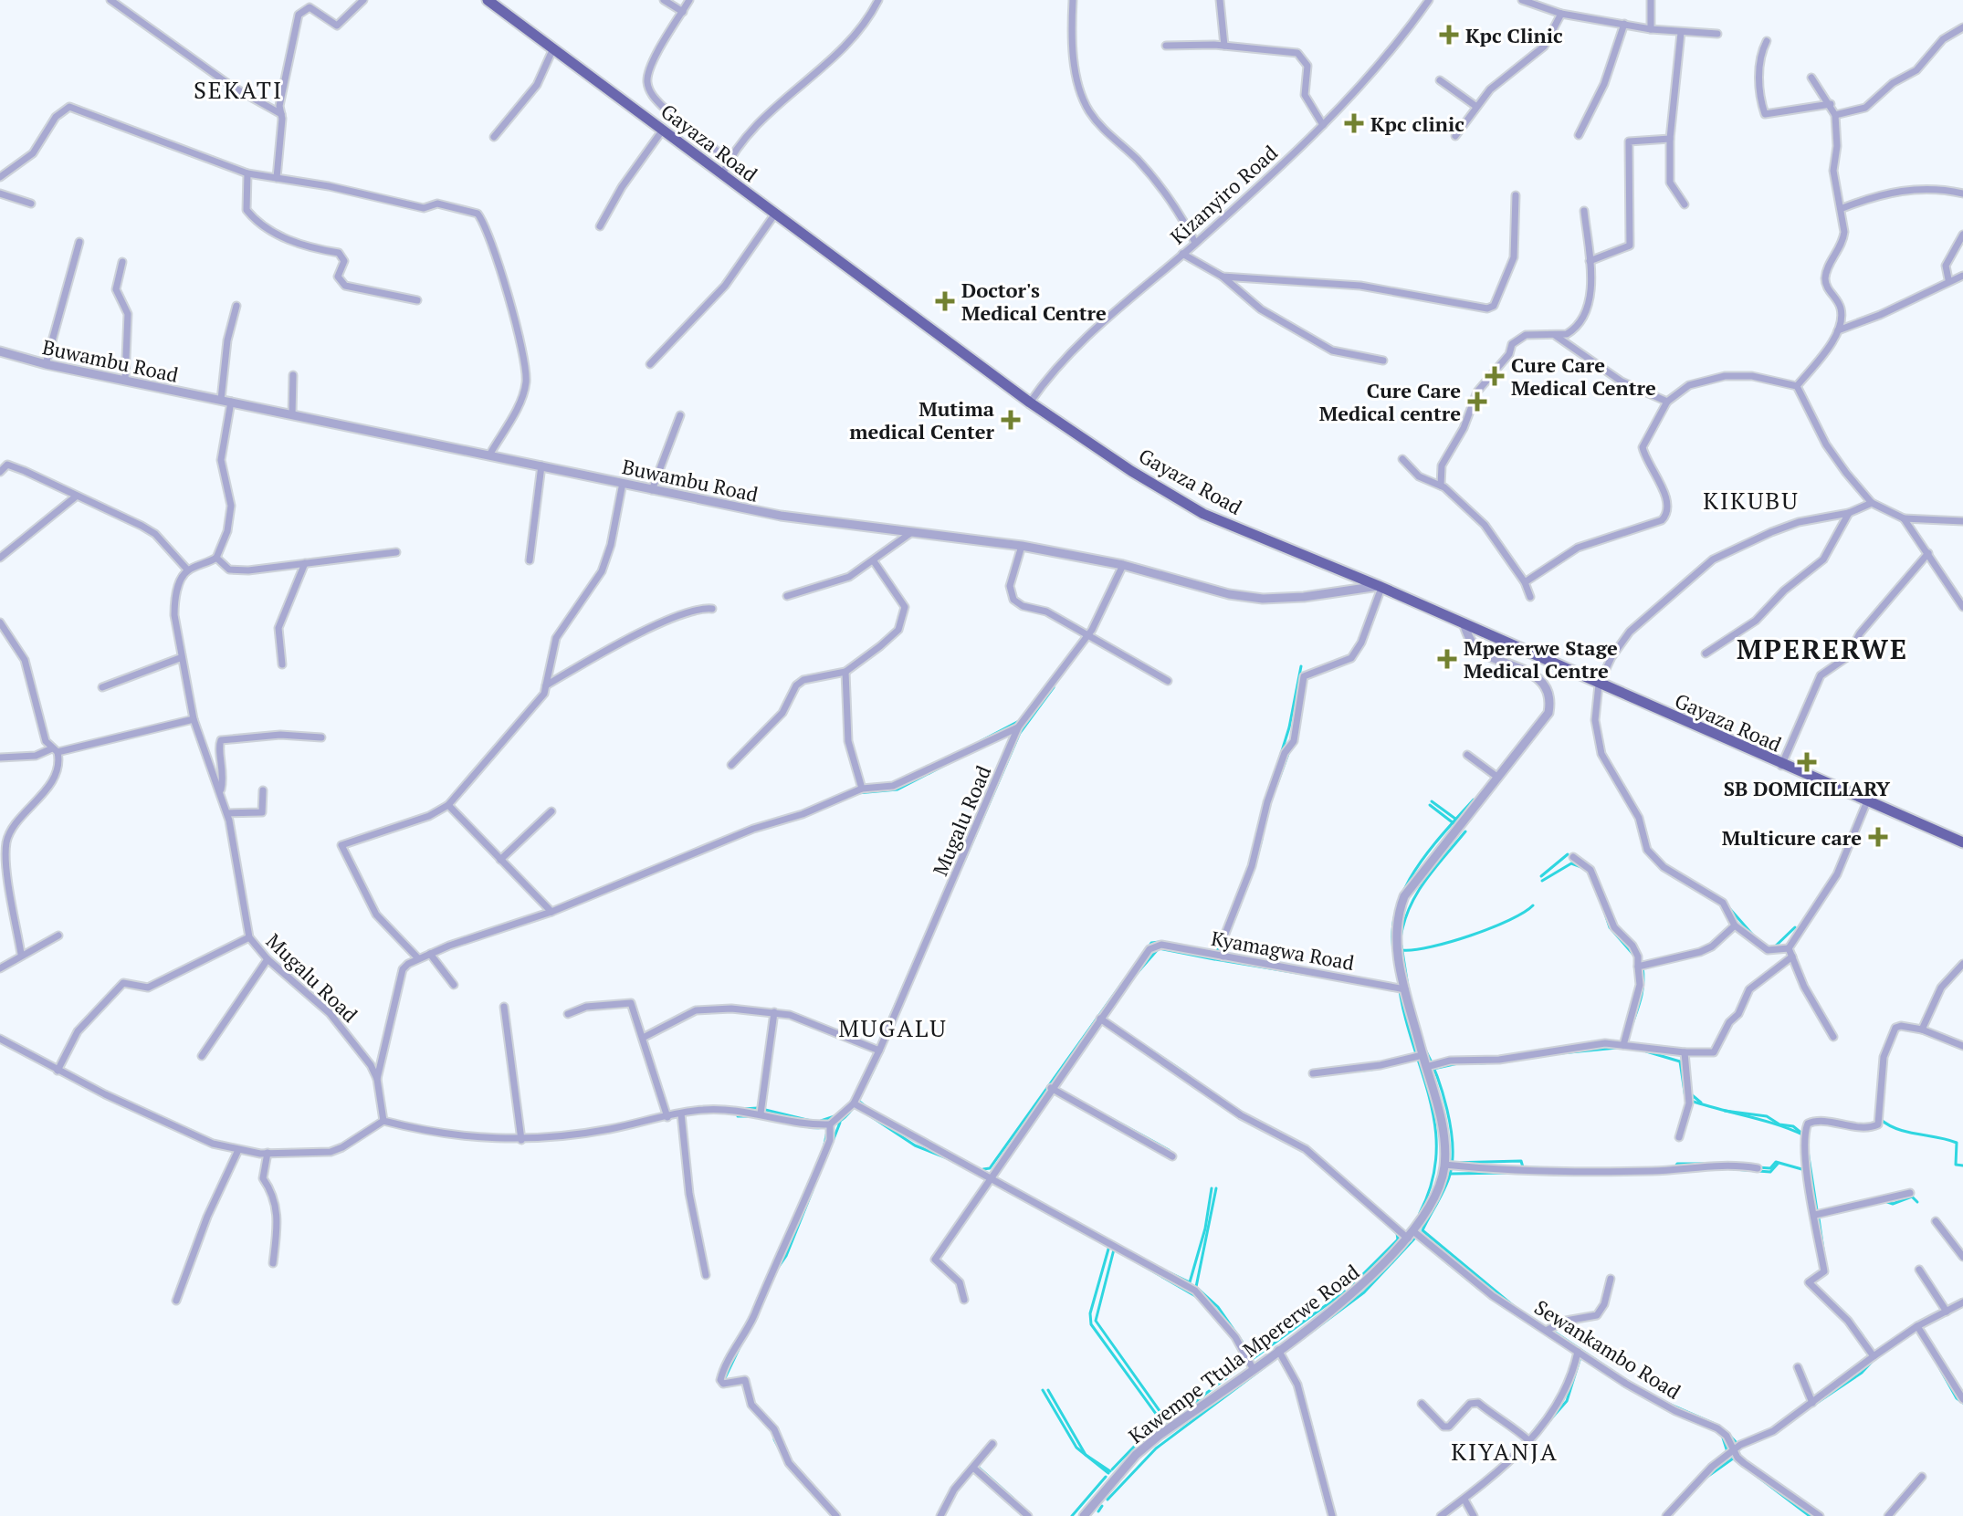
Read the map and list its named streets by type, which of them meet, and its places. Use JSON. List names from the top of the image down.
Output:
{
  "streets": {
    "main road": ["Gayaza Road"],
    "street": [
      "Kizanyiro Road",
      "Buwambu Road",
      "Mugalu Road",
      "Kyamagwa Road",
      "Sewankambo Road",
      "Kawempe Ttula Mpererwe Road"
    ]
  },
  "crossings": [
    ["Gayaza Road", "Kizanyiro Road"],
    ["Gayaza Road", "Buwambu Road"],
    ["Gayaza Road", "Kawempe Ttula Mpererwe Road"],
    ["Buwambu Road", "Mugalu Road"],
    ["Kyamagwa Road", "Sewankambo Road"],
    ["Kyamagwa Road", "Kawempe Ttula Mpererwe Road"],
    ["Sewankambo Road", "Kawempe Ttula Mpererwe Road"]
  ],
  "districts": [
    "SEKATI",
    "KIKUBU",
    "MPERERWE",
    "MUGALU",
    "KIYANJA"
  ],
  "places": {
    "health": [
      "Kpc Clinic",
      "Kpc clinic",
      "Doctor's Medical Centre",
      "Cure Care Medical Centre",
      "Cure Care Medical centre",
      "Mutima medical Center",
      "Mpererwe Stage Medical Centre",
      "SB DOMICILIARY",
      "Multicure care"
    ]
  }
}
